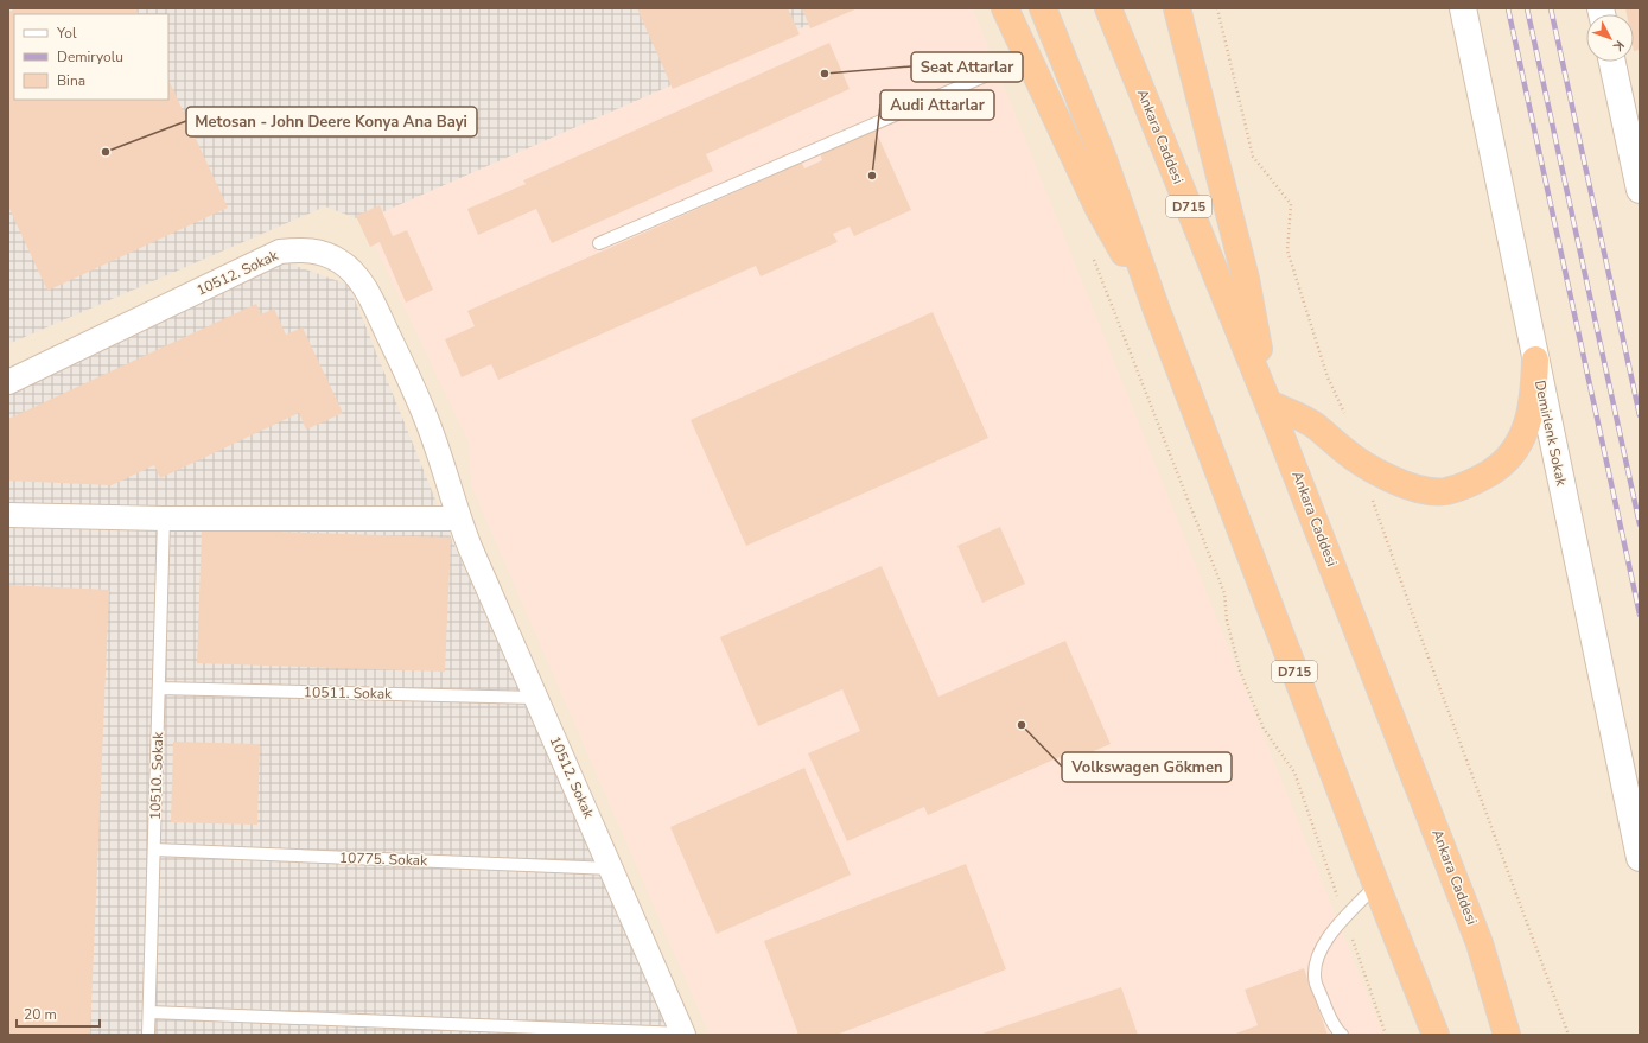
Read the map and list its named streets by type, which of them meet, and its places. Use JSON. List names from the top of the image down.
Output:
{
  "streets": {
    "highway": ["Ankara Caddesi", "D715"],
    "street": ["10512. Sokak", "Demirlenk Sokak"],
    "lane": ["10511. Sokak", "10510. Sokak", "10775. Sokak"]
  },
  "crossings": [
    ["10512. Sokak", "10511. Sokak"],
    ["10512. Sokak", "10775. Sokak"],
    ["10511. Sokak", "10510. Sokak"],
    ["10510. Sokak", "10775. Sokak"]
  ],
  "places": [
    "Seat Attarlar",
    "Metosan - John Deere Konya Ana Bayi",
    "Audi Attarlar",
    "Volkswagen Gökmen"
  ],
  "legend": ["Yol", "Demiryolu", "Bina"],
  "scale_bar": "20 m",
  "north": "bottom right"
}
